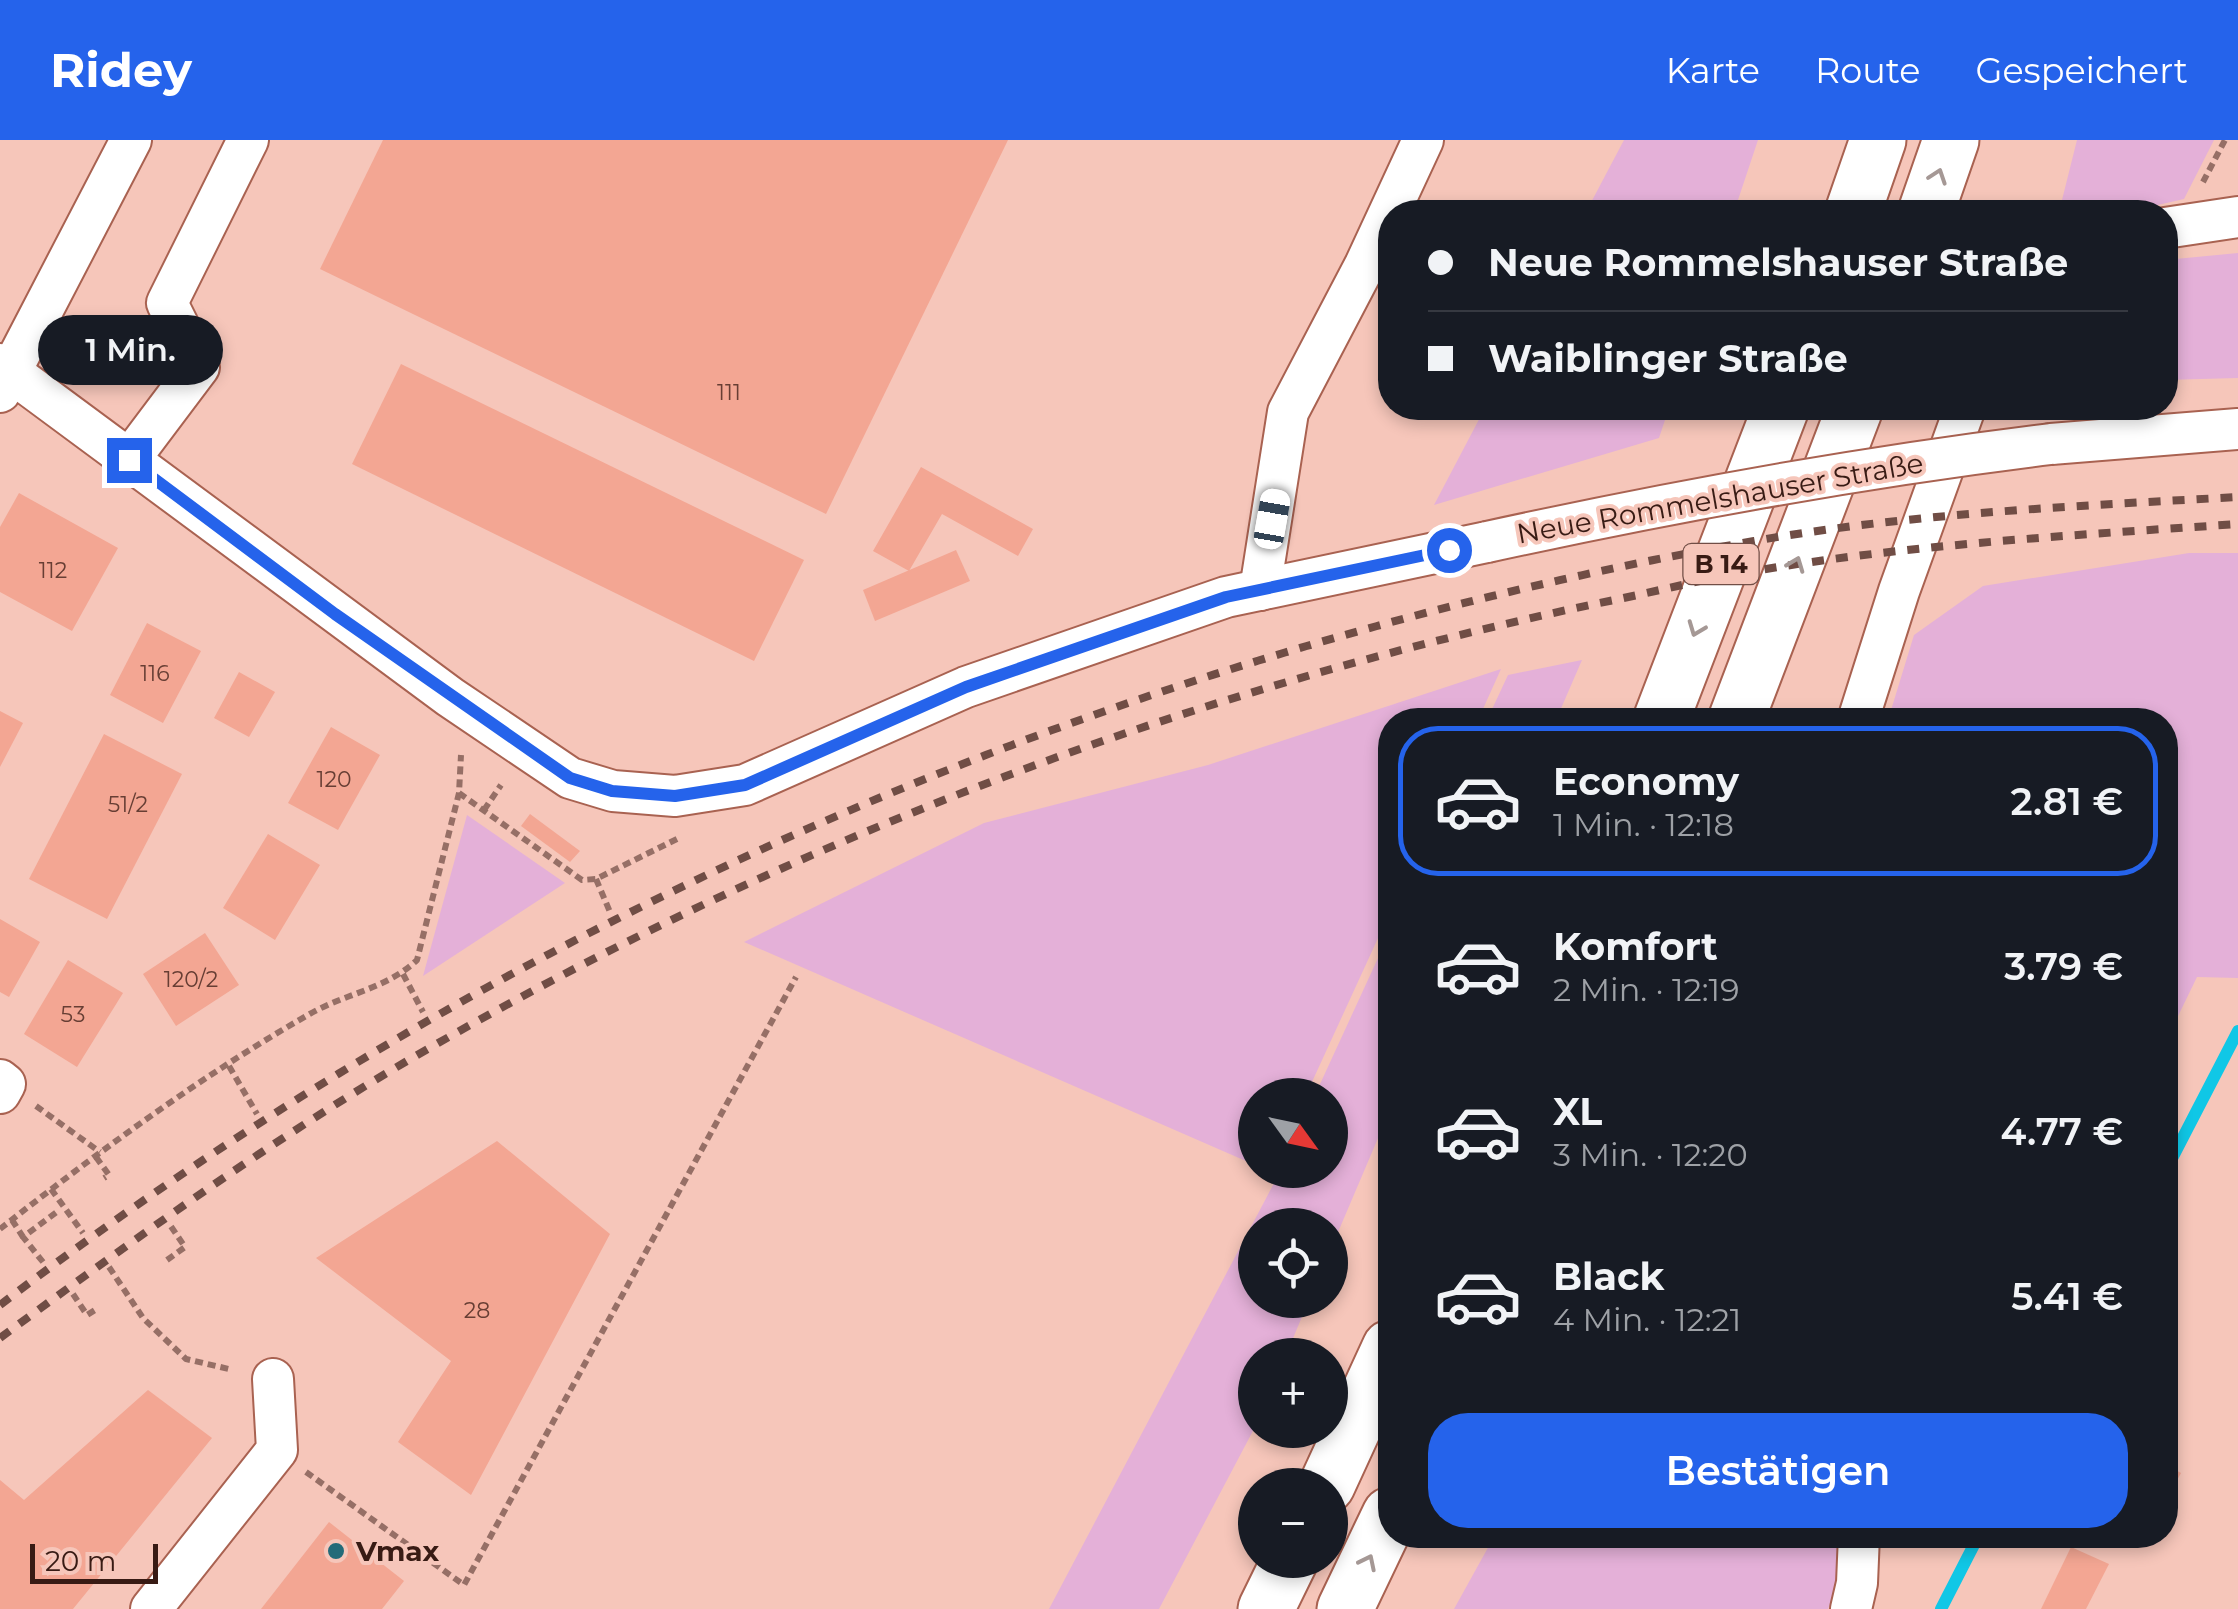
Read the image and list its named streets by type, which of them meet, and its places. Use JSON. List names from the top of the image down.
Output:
{
  "streets": {
    "highway": ["B 14"],
    "street": ["Neue Rommelshauser Straße"]
  },
  "places": ["Vmax"],
  "house_numbers": [
    "111",
    "112",
    "116",
    "120",
    "51/2",
    "120/2",
    "53",
    "28"
  ],
  "scale_bar": "20 m",
  "north": "bottom right",
  "page": {
    "header": "Ridey",
    "nav": ["Karte", "Route", "Gespeichert"],
    "banner": ["Neue Rommelshauser Straße", "Waiblinger Straße"],
    "bubble": "1 Min.",
    "list": [
      {
        "name": "Economy",
        "note": "1 Min. · 12:18",
        "value": "2.81 €"
      },
      {
        "name": "Komfort",
        "note": "2 Min. · 12:19",
        "value": "3.79 €"
      },
      {
        "name": "XL",
        "note": "3 Min. · 12:20",
        "value": "4.77 €"
      },
      {
        "name": "Black",
        "note": "4 Min. · 12:21",
        "value": "5.41 €"
      }
    ],
    "map_buttons": ["+", "−"],
    "buttons": "Bestätigen",
    "scale": "20 m"
  }
}
